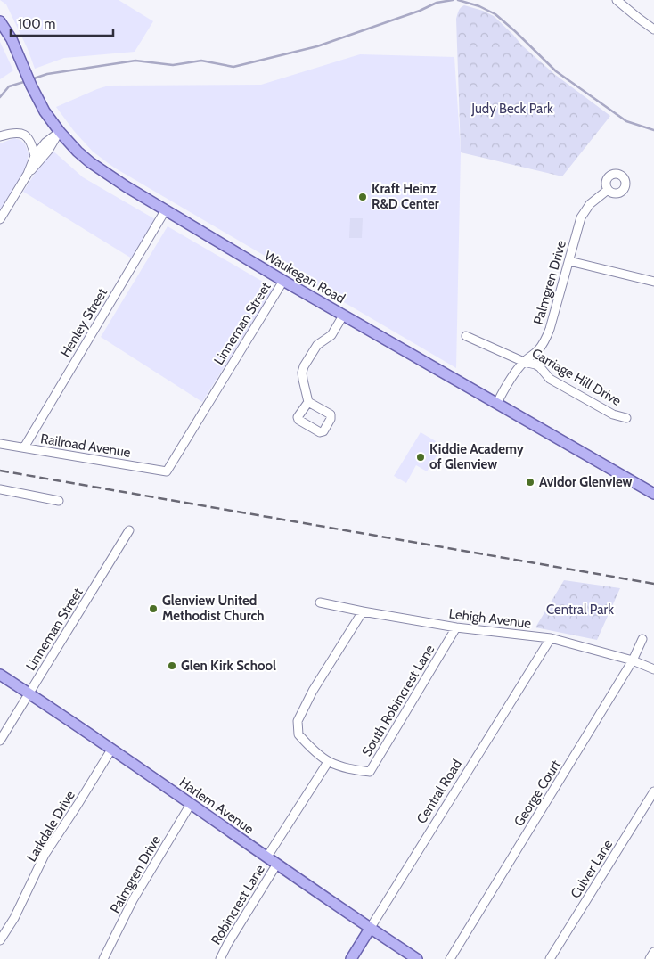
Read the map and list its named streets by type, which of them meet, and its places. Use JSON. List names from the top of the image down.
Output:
{
  "streets": {
    "main road": ["Waukegan Road", "Central Road", "Harlem Avenue"],
    "street": [
      "Palmgren Drive",
      "Henley Street",
      "Linneman Street",
      "Carriage Hill Drive",
      "Railroad Avenue",
      "Lehigh Avenue",
      "South Robincrest Lane",
      "George Court",
      "Larkdale Drive",
      "Culver Lane",
      "Robincrest Lane"
    ]
  },
  "crossings": [
    ["Waukegan Road", "Palmgren Drive"],
    ["Waukegan Road", "Henley Street"],
    ["Waukegan Road", "Linneman Street"],
    ["Palmgren Drive", "Carriage Hill Drive"],
    ["Palmgren Drive", "Harlem Avenue"],
    ["Henley Street", "Railroad Avenue"],
    ["Linneman Street", "Railroad Avenue"],
    ["Linneman Street", "Harlem Avenue"],
    ["Lehigh Avenue", "South Robincrest Lane"],
    ["Lehigh Avenue", "Central Road"],
    ["Lehigh Avenue", "George Court"],
    ["Central Road", "Harlem Avenue"],
    ["Harlem Avenue", "Larkdale Drive"],
    ["Harlem Avenue", "Robincrest Lane"]
  ],
  "parks": ["Judy Beck Park", "Central Park"],
  "places": [
    "Kraft Heinz R&D Center",
    "Kiddie Academy of Glenview",
    "Avidor Glenview",
    "Glenview United Methodist Church",
    "Glen Kirk School"
  ],
  "scale_bar": "100 m"
}
